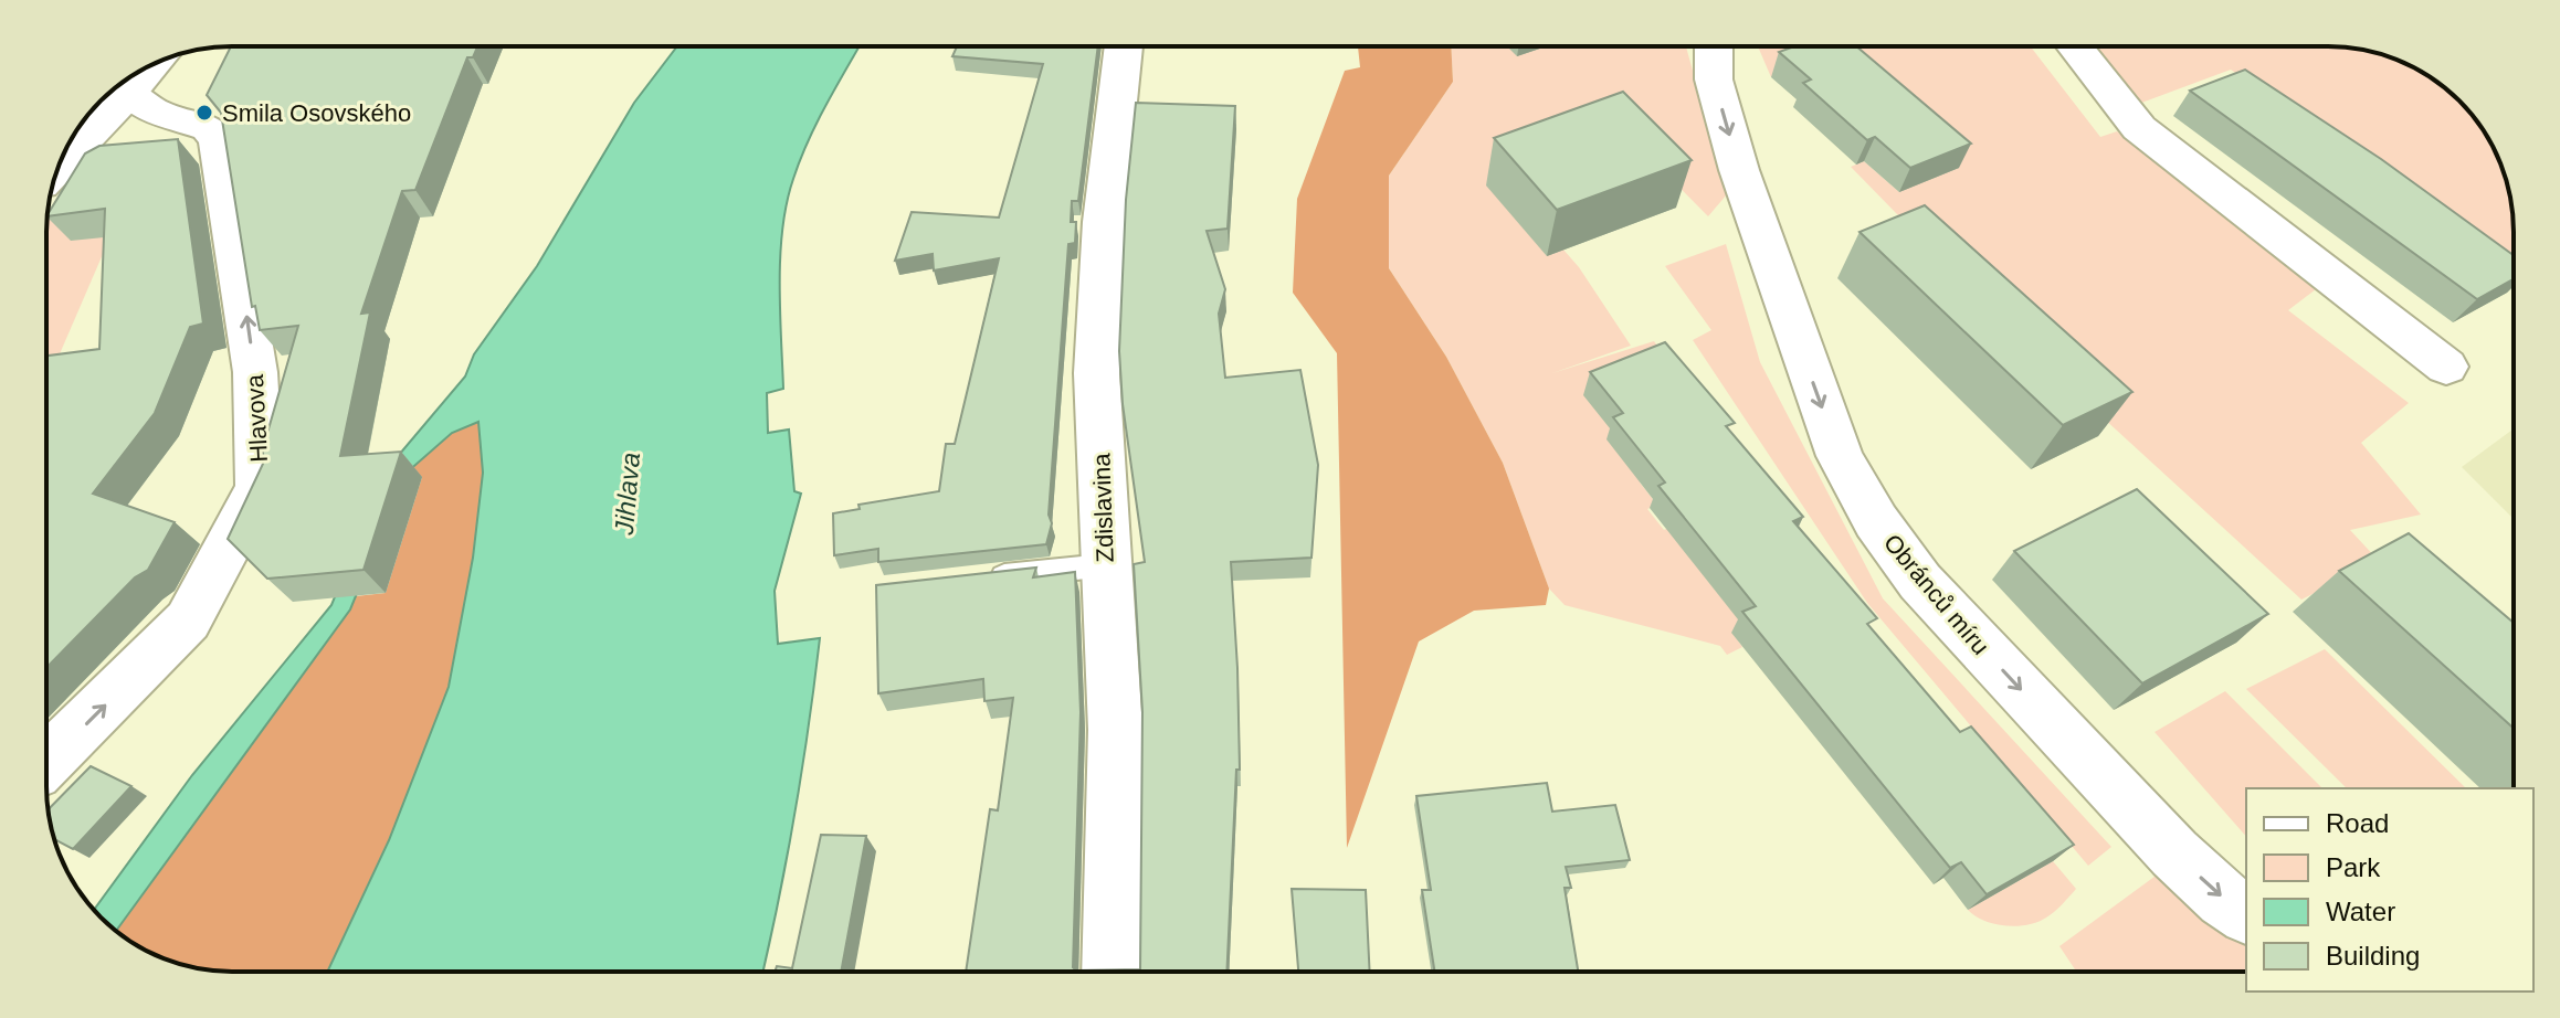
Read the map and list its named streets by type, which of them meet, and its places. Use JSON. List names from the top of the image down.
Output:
{
  "streets": {
    "street": ["Hlavova", "Zdislavina", "Obránců míru"]
  },
  "one_way": ["Hlavova", "Obránců míru"],
  "water": ["Jihlava"],
  "places": ["Smila Osovského"],
  "legend": [
    "Road",
    "Park",
    "Water",
    "Building"
  ]
}
